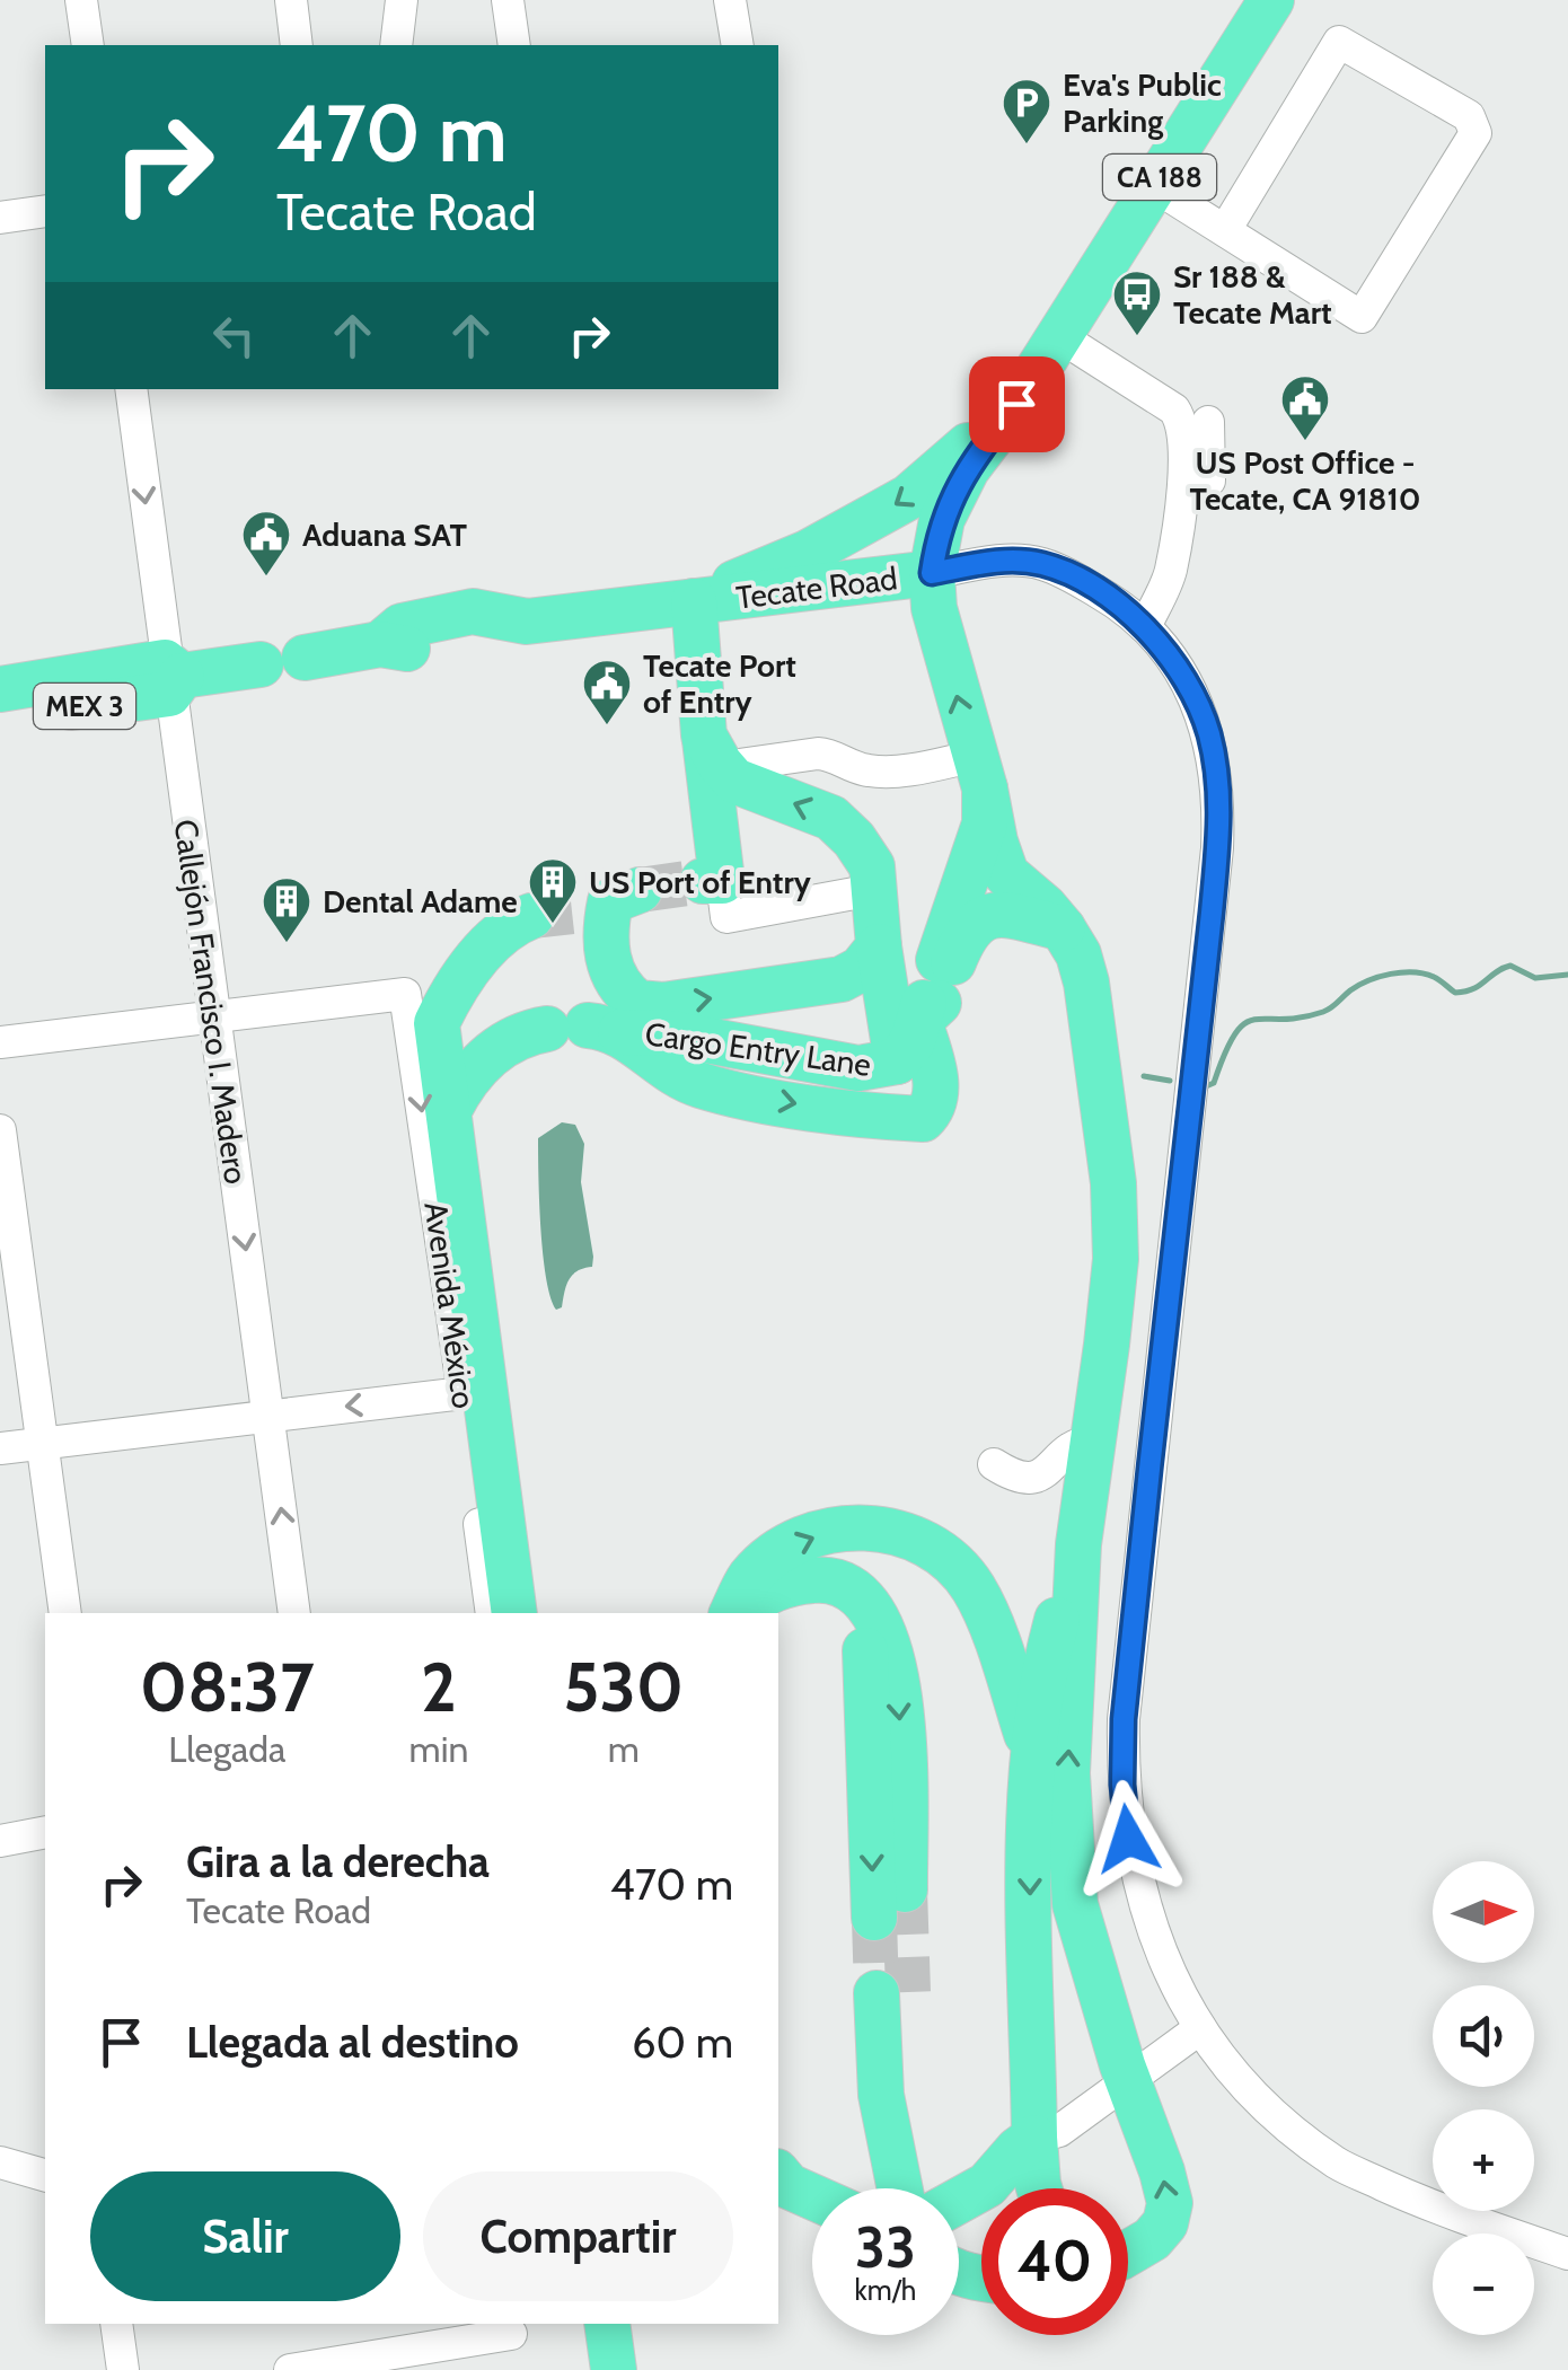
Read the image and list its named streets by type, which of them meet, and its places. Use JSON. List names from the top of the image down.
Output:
{
  "streets": {
    "highway": [
      "CA 188",
      "Tecate Road",
      "MEX 3",
      "Cargo Entry Lane"
    ],
    "street": ["Callejón Francisco I. Madero", "Avenida México"]
  },
  "crossings": [
    ["CA 188", "Tecate Road"],
    ["Tecate Road", "MEX 3"],
    ["Tecate Road", "Callejón Francisco I. Madero"],
    ["Tecate Road", "Cargo Entry Lane"],
    ["MEX 3", "Callejón Francisco I. Madero"]
  ],
  "one_way": ["Avenida México"],
  "places": {
    "parking": ["Eva's Public Parking"],
    "bus stop": ["Sr 188 & Tecate Mart"],
    "public building": ["US Post Office - Tecate, CA 91810", "Aduana SAT", "Tecate Port of Entry"],
    "building": ["US Port of Entry", "Dental Adame"]
  },
  "north": "right",
  "page": {
    "turn": ["470 m", "Tecate Road"],
    "eta": [
      "08:37",
      "Llegada",
      "2",
      "min",
      "530",
      "m"
    ],
    "list": [
      {
        "name": "Gira a la derecha",
        "note": "Tecate Road",
        "value": "470 m"
      },
      {
        "name": "Llegada al destino",
        "value": "60 m"
      }
    ],
    "map_buttons": ["+", "−"],
    "buttons": ["Salir", "Compartir"],
    "speed": "33 km/h",
    "limit": "40"
  }
}
